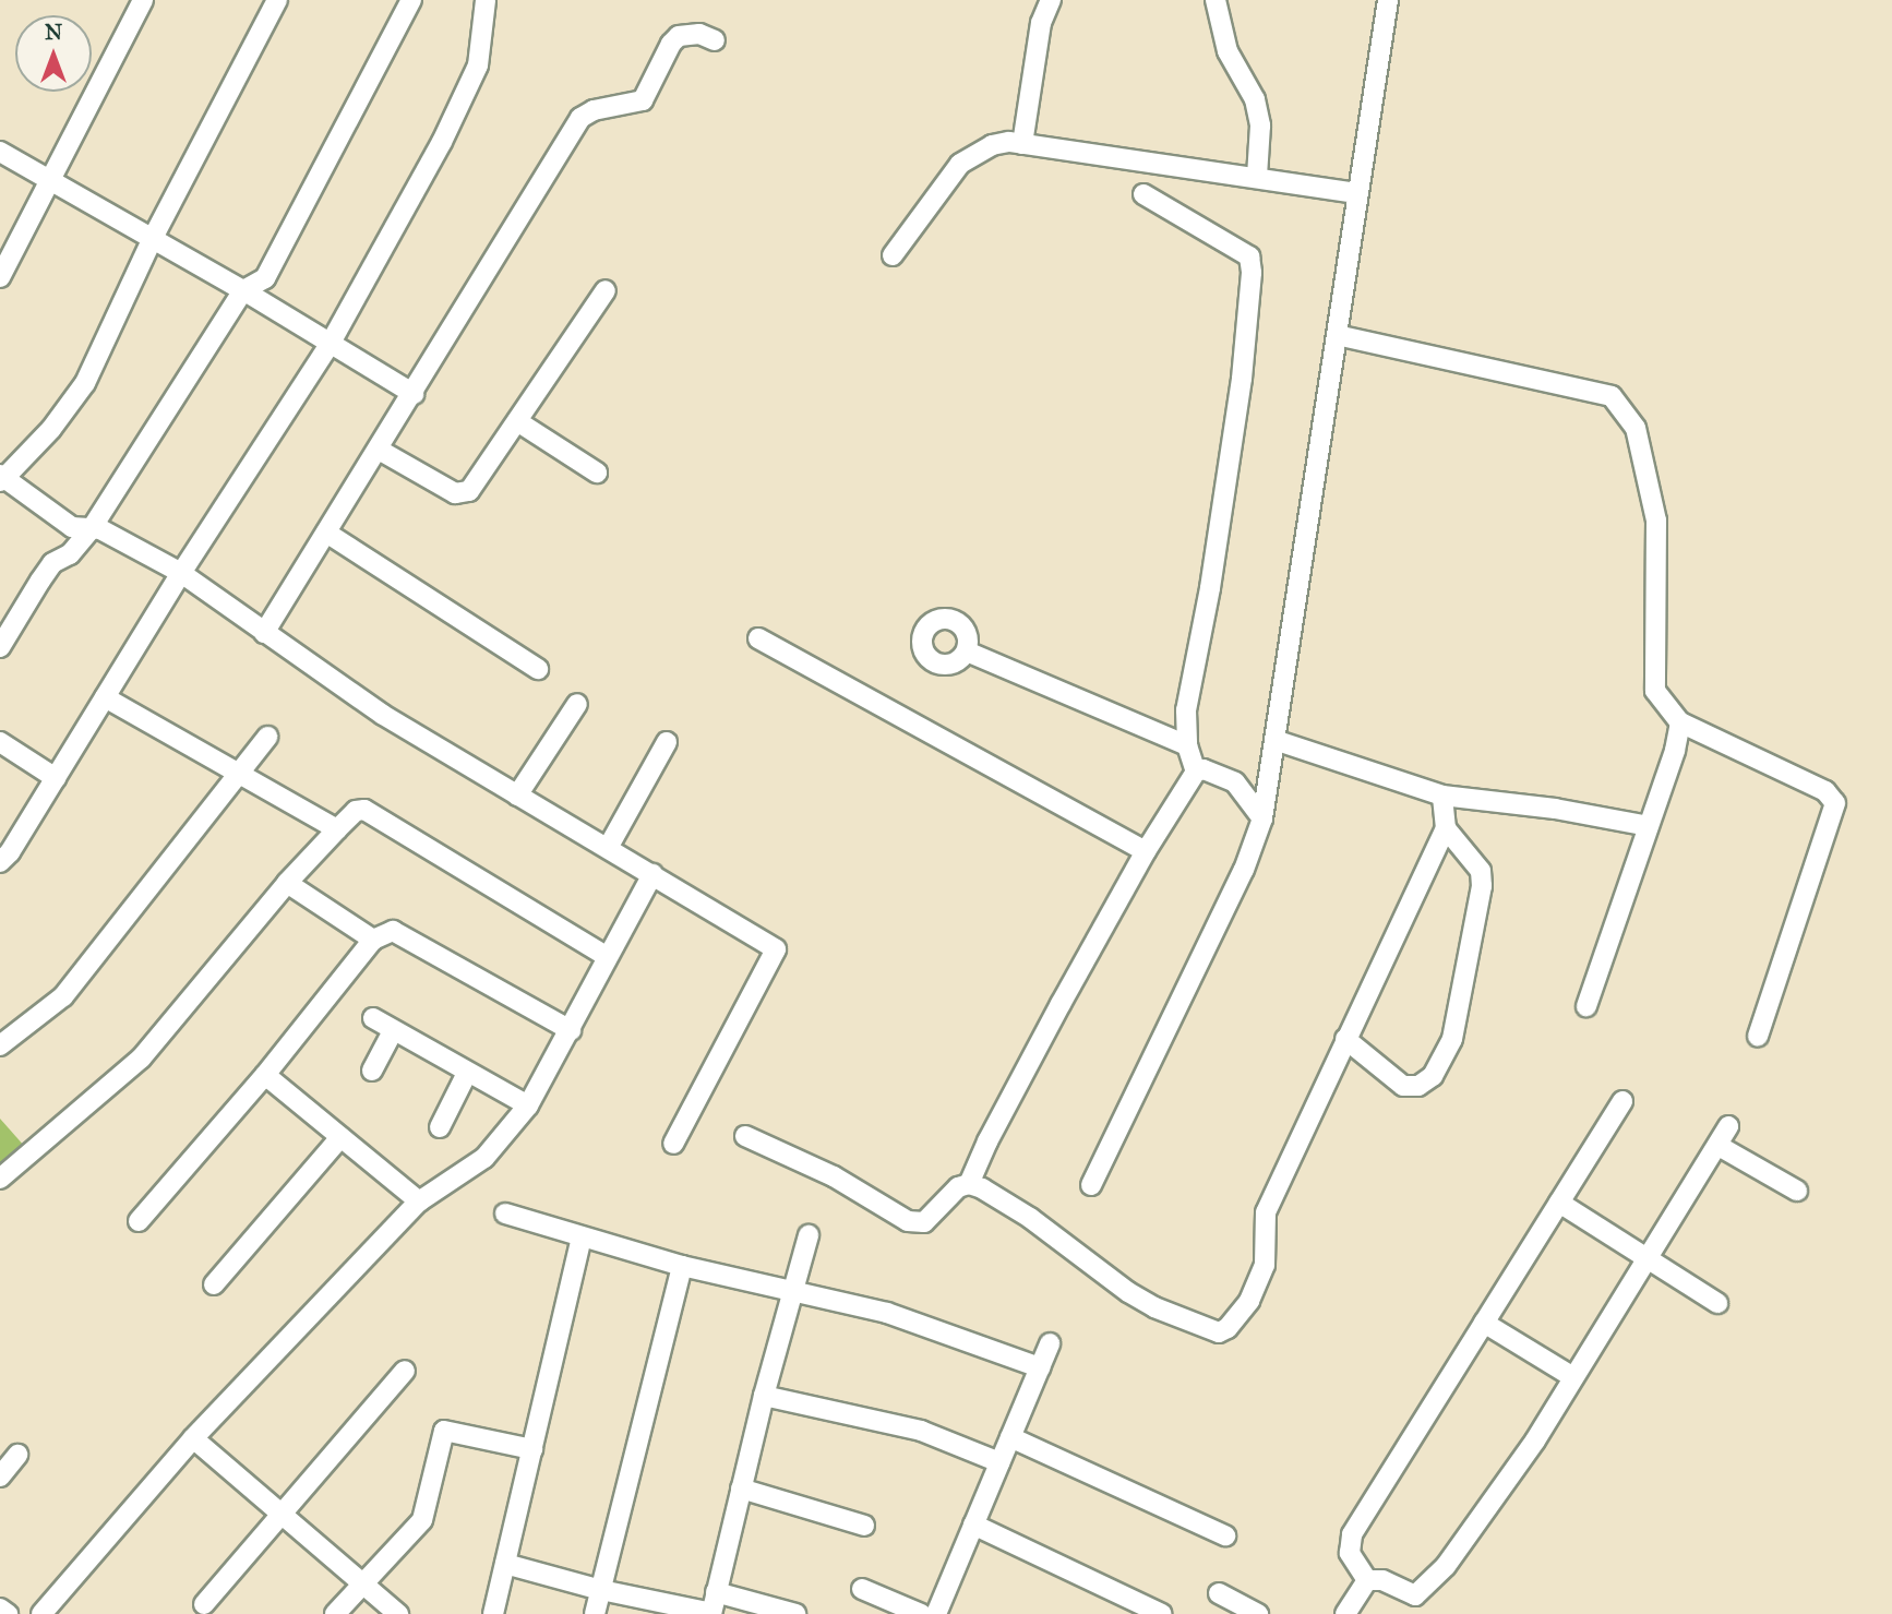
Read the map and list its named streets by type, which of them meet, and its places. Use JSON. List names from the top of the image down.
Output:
{
  "north": "top"
}
